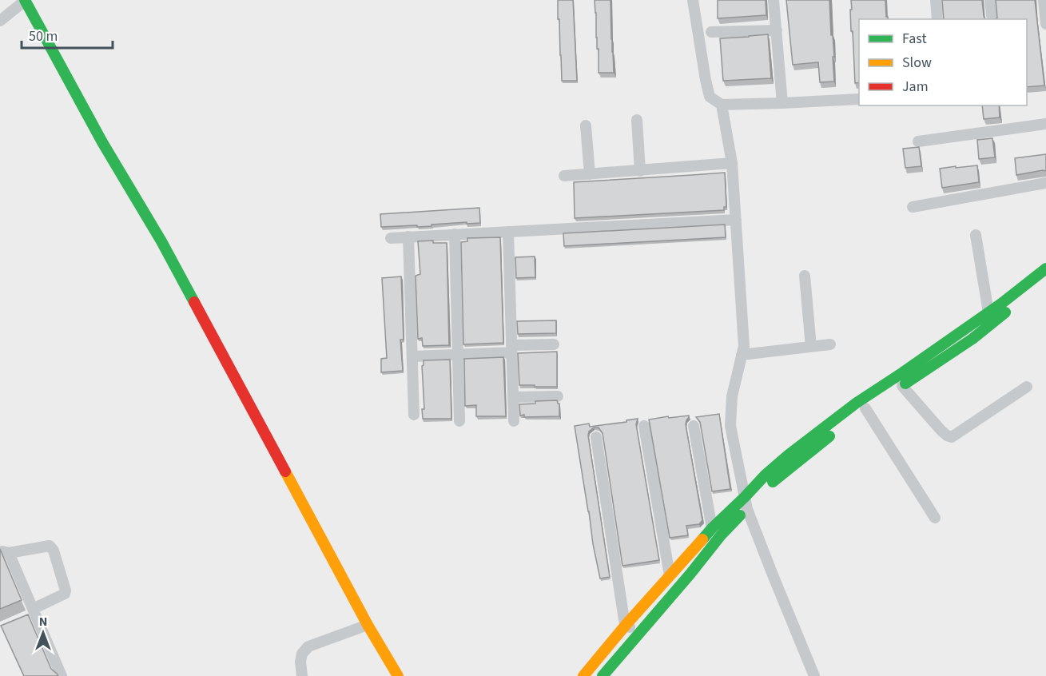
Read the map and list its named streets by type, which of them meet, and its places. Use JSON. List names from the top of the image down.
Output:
{
  "legend": ["Fast", "Slow", "Jam"],
  "scale_bar": "50 m",
  "north": "top"
}
